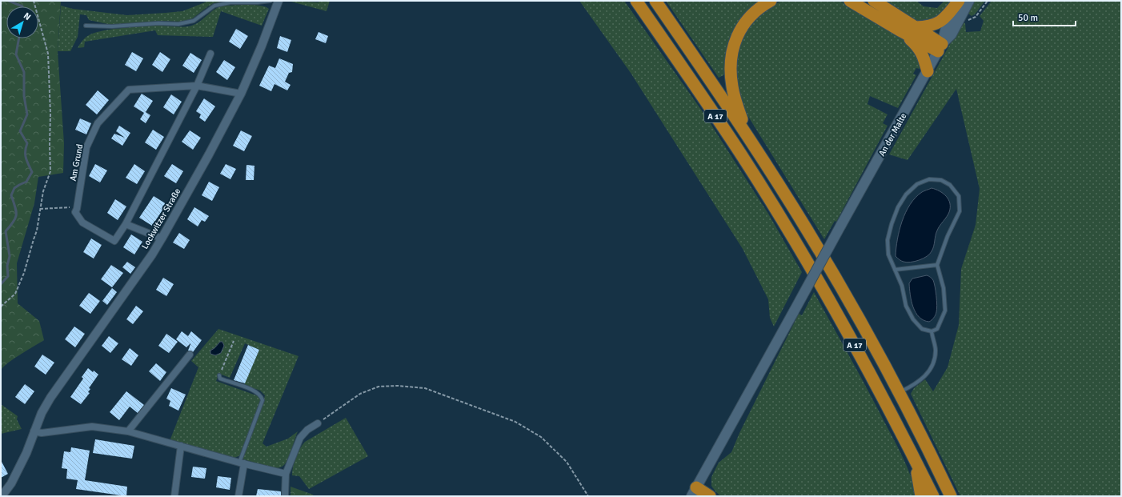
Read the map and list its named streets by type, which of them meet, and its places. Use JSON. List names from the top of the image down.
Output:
{
  "streets": {
    "highway": ["A 17"],
    "main road": ["An der Malte"],
    "street": ["Am Grund", "Lockwitzer Straße"]
  },
  "crossings": [
    ["Am Grund", "Lockwitzer Straße"]
  ],
  "scale_bar": "50 m",
  "north": "top right"
}
